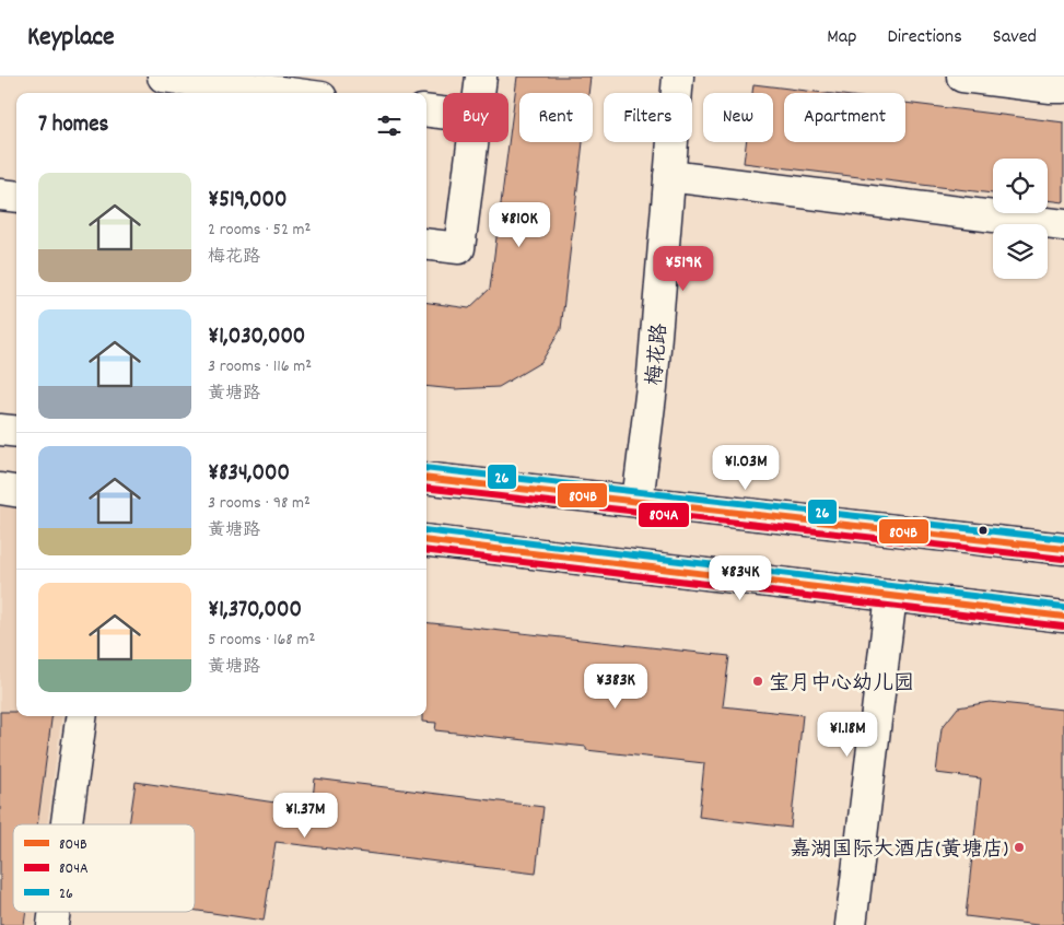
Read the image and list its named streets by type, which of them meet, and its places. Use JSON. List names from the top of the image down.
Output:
{
  "streets": {
    "main road": ["梅花路"]
  },
  "places": ["宝月中心幼儿园", "嘉湖国际大酒店(黄塘店)"],
  "lines": ["transit line 26", "transit line 804B", "transit line 804A"],
  "legend": ["804B", "804A", "26"],
  "page": {
    "header": "Keyplace",
    "nav": ["Map", "Directions", "Saved"],
    "chip": [
      "Buy",
      "Rent",
      "Filters",
      "New",
      "Apartment"
    ],
    "heading": "7 homes",
    "list": [
      {
        "name": "¥519,000",
        "note": "2 rooms · 52 m² · 梅花路"
      },
      {
        "name": "¥1,030,000",
        "note": "3 rooms · 116 m² · 黄塘路"
      },
      {
        "name": "¥834,000",
        "note": "3 rooms · 98 m² · 黄塘路"
      },
      {
        "name": "¥1,370,000",
        "note": "5 rooms · 168 m² · 黄塘路"
      }
    ],
    "price": [
      "¥810K",
      "¥519K",
      "¥1.03M",
      "¥834K",
      "¥383K",
      "¥1.18M",
      "¥1.37M"
    ]
  }
}
